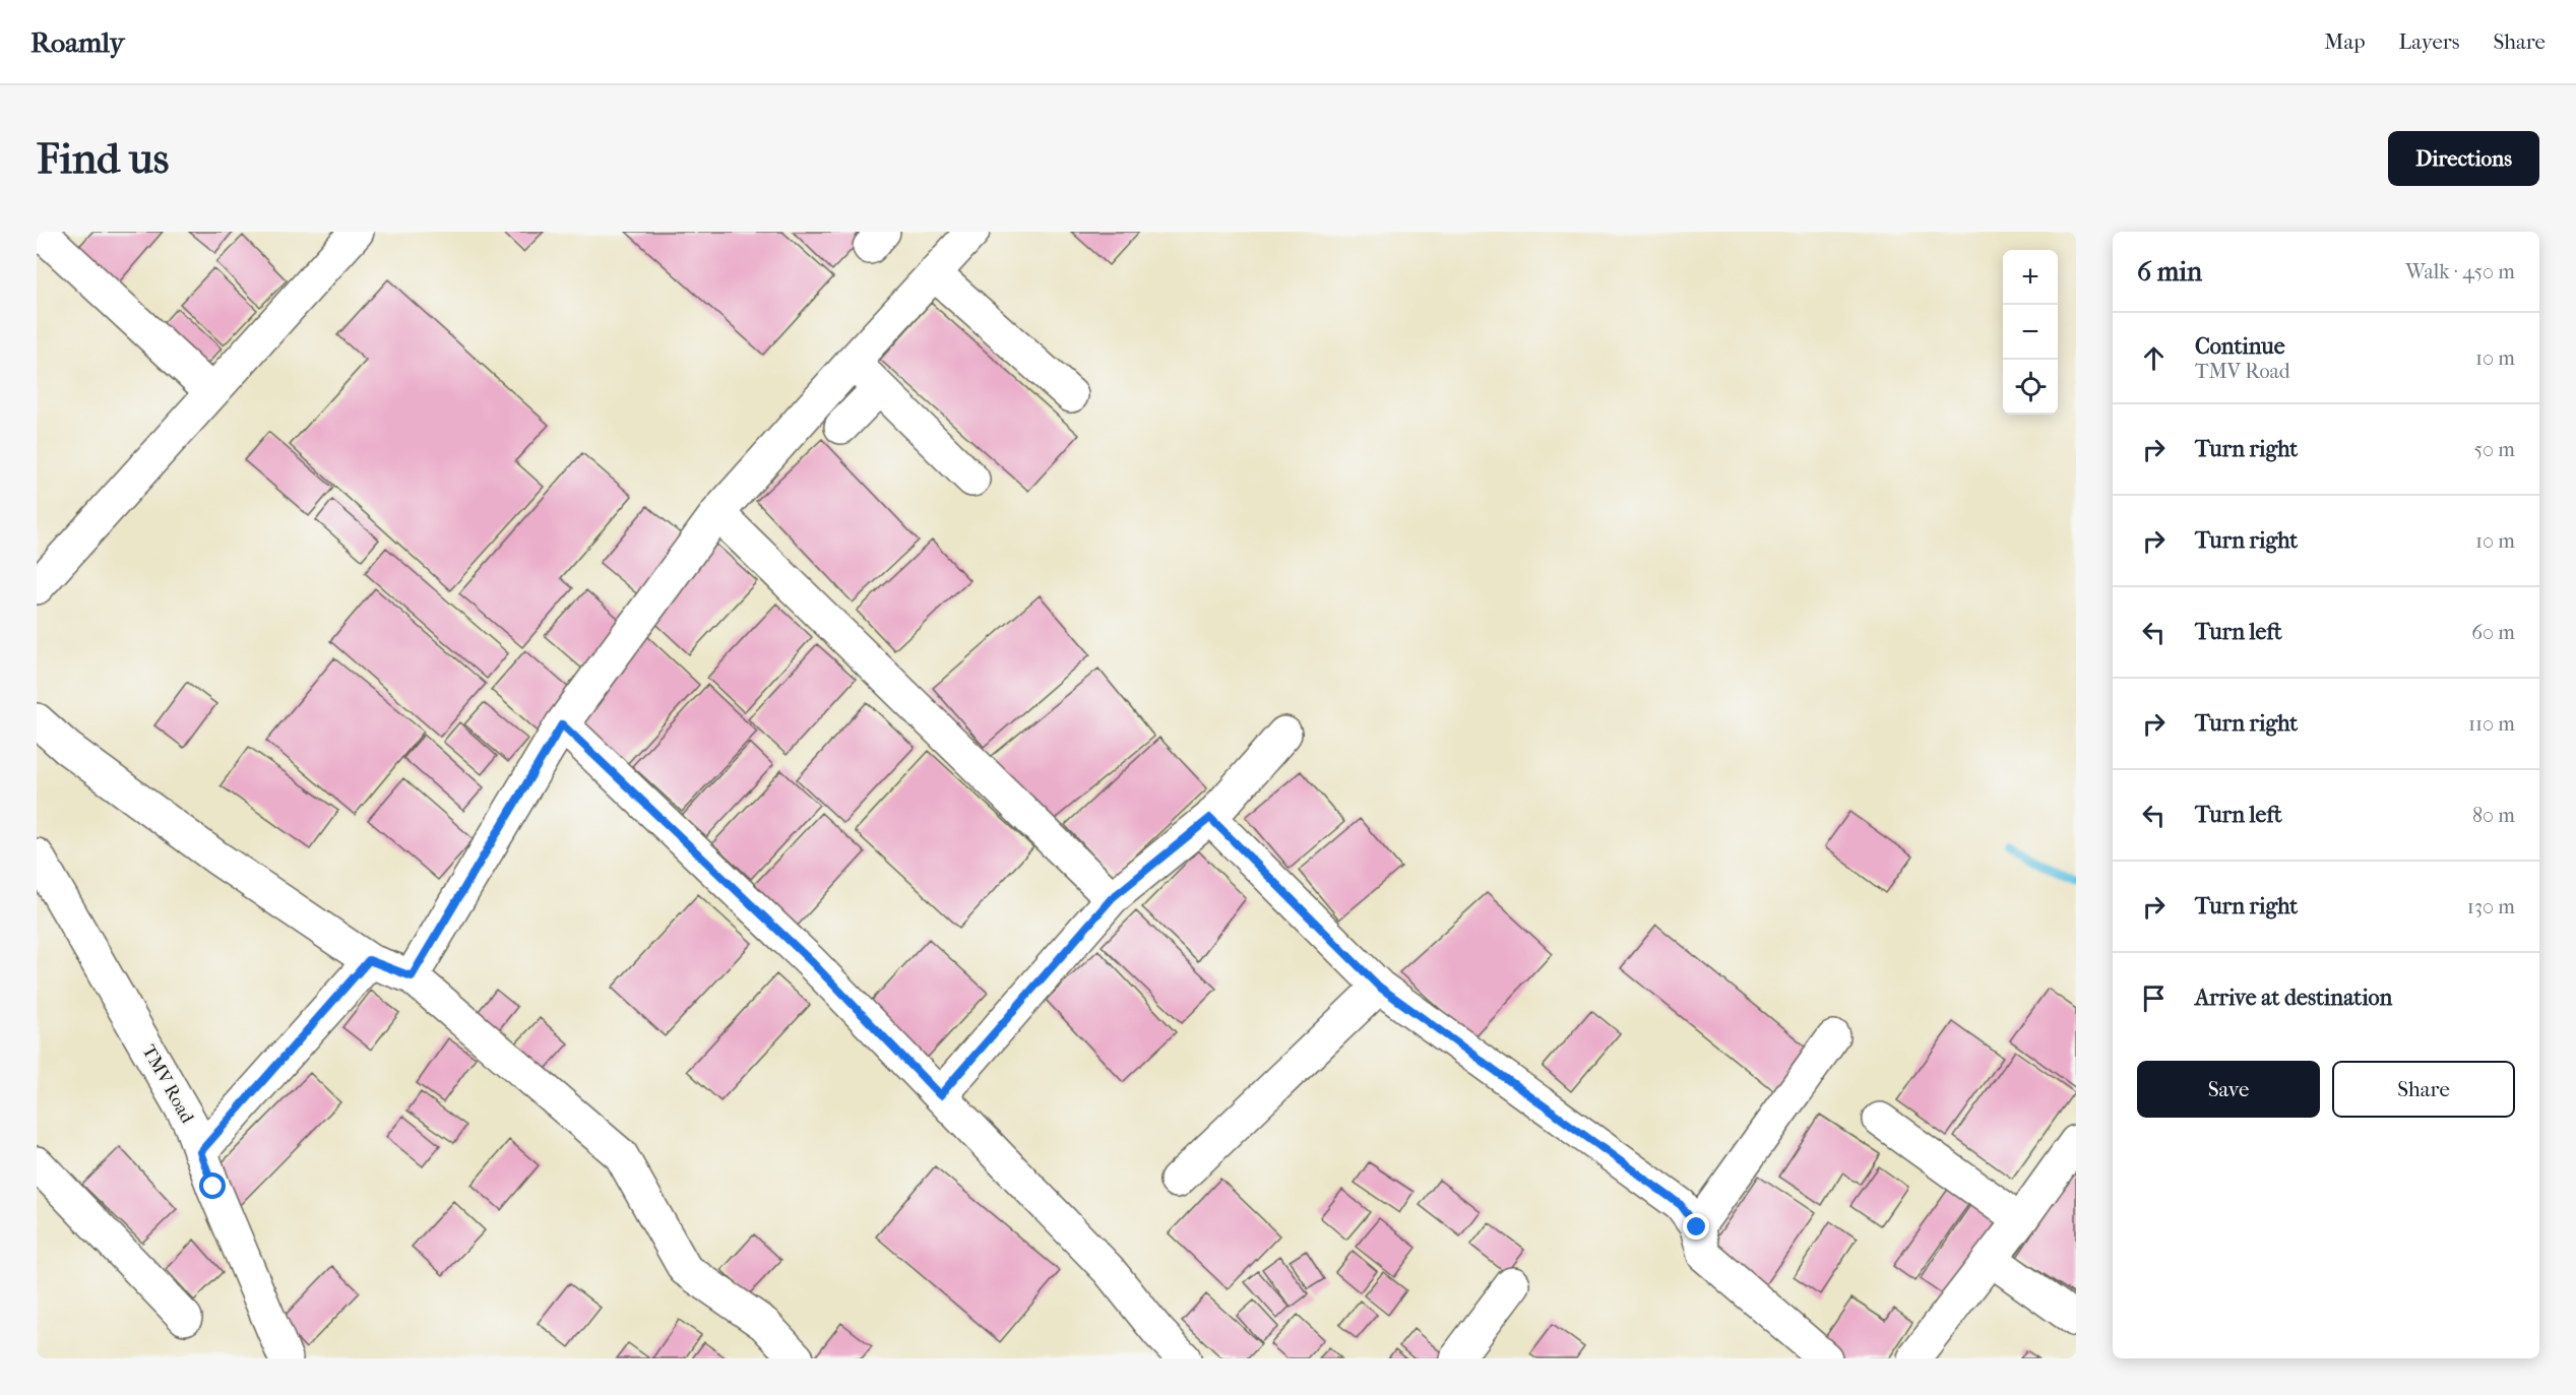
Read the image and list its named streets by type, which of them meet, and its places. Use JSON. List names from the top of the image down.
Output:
{
  "streets": {
    "street": ["TMV Road"]
  },
  "page": {
    "header": "Roamly",
    "nav": ["Map", "Layers", "Share"],
    "buttons": [
      "Directions",
      ["Save", "Share"]
    ],
    "title": "Find us",
    "heading": ["6 min", "Walk · 450 m"],
    "map_buttons": ["+", "−"],
    "list": [
      ["Continue", "TMV Road", "10 m"],
      ["Turn right", "50 m"],
      ["Turn right", "10 m"],
      ["Turn left", "60 m"],
      ["Turn right", "110 m"],
      ["Turn left", "80 m"],
      ["Turn right", "130 m"],
      "Arrive at destination"
    ]
  }
}
